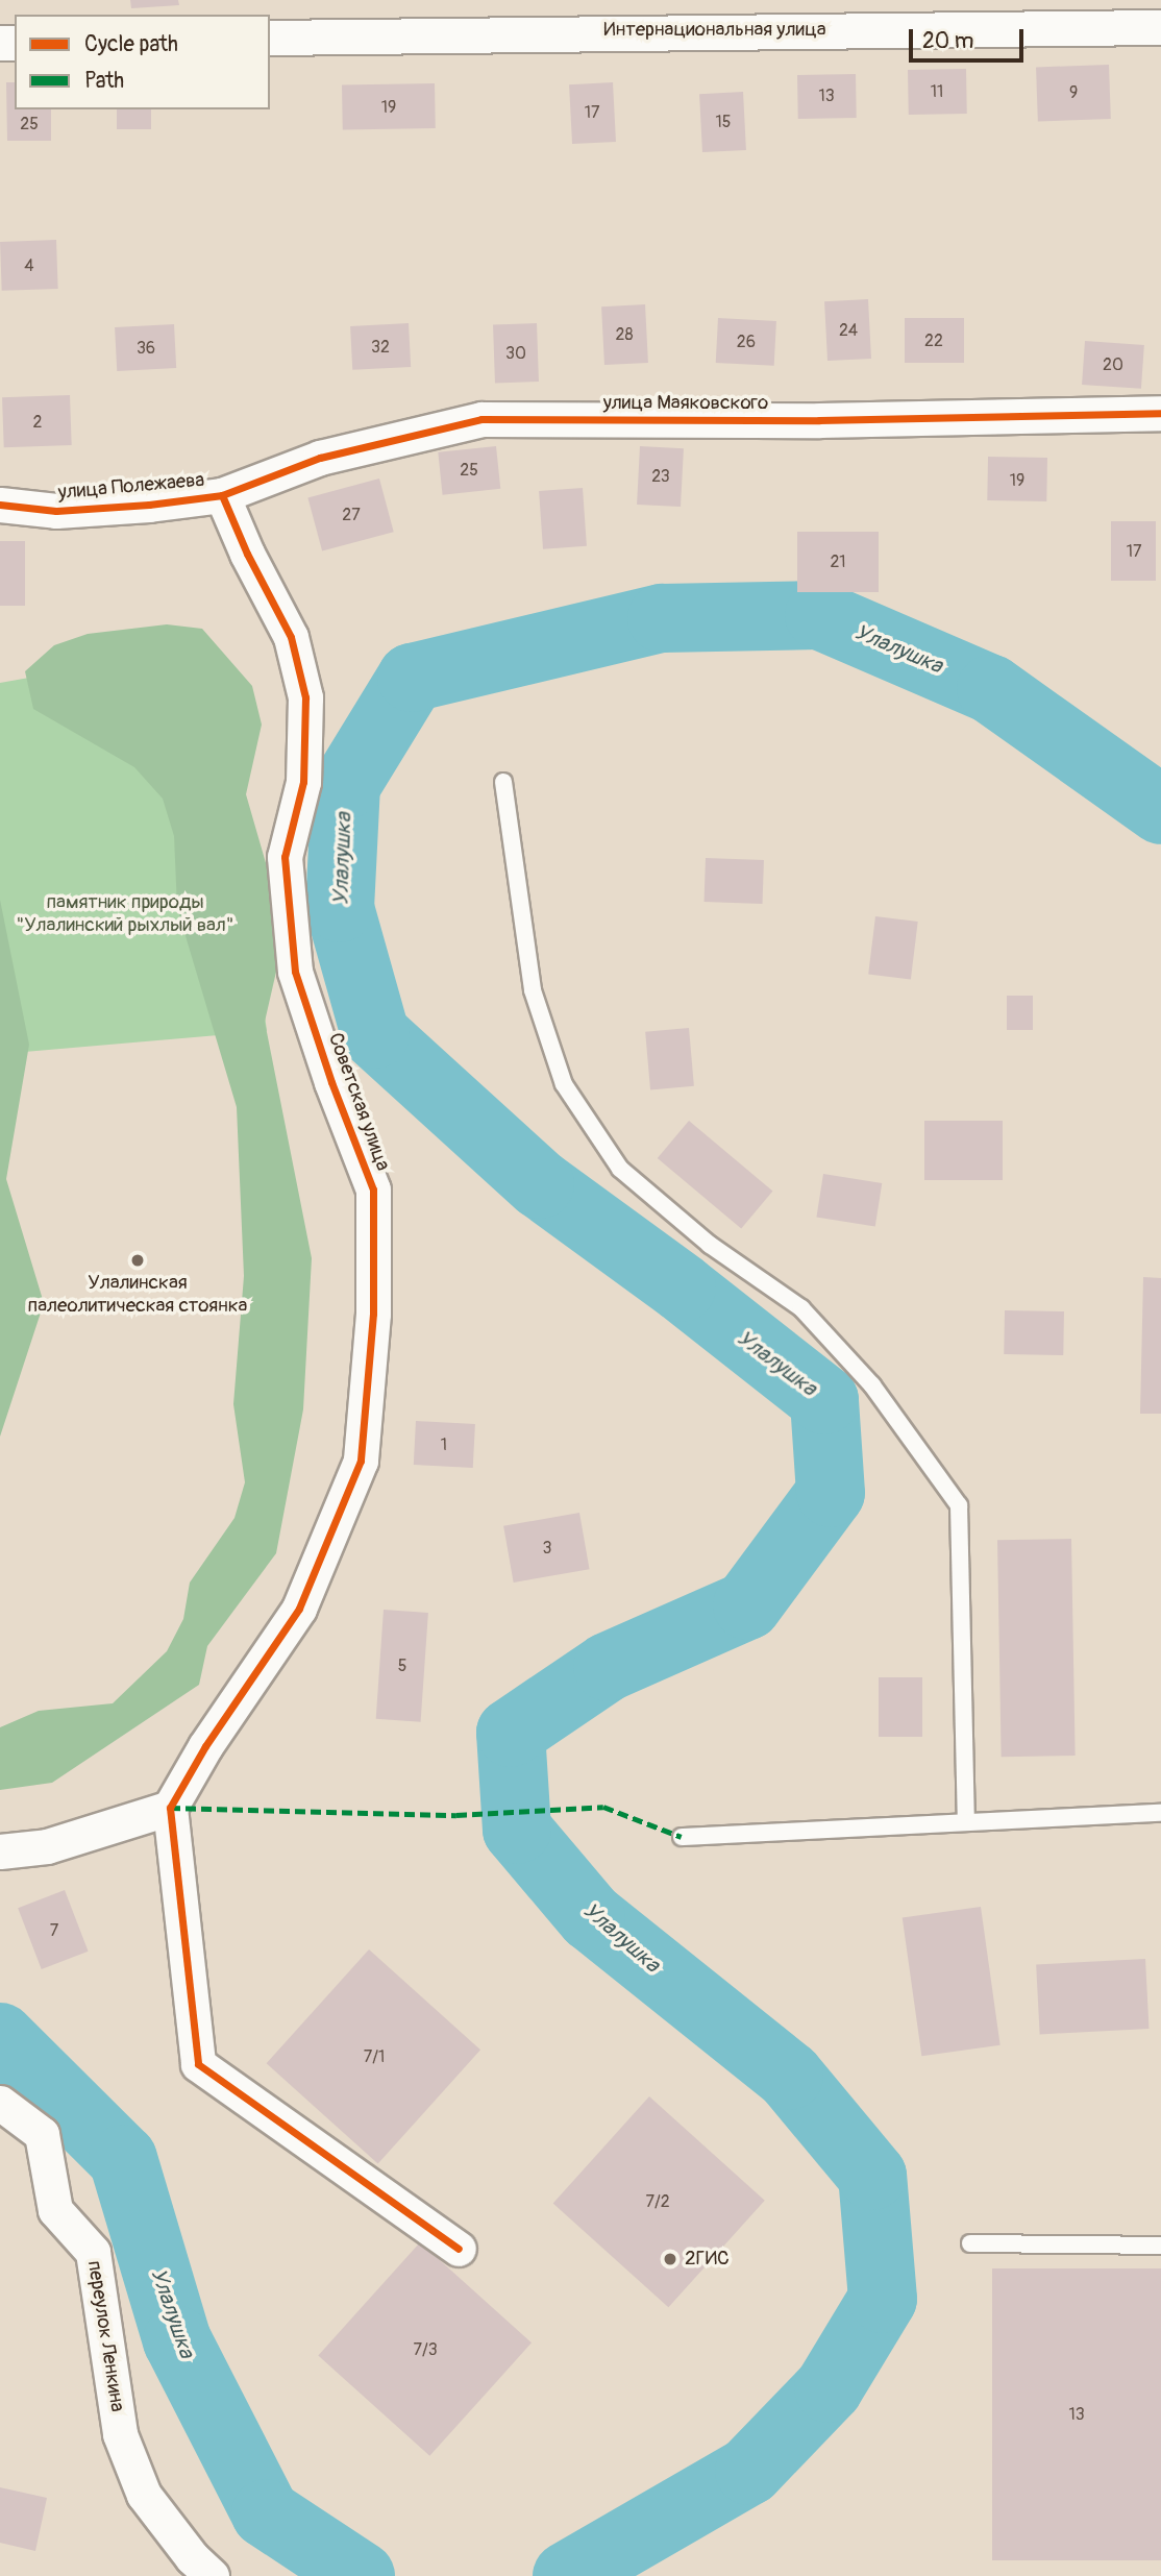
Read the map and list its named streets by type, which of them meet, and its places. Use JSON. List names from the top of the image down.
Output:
{
  "streets": {
    "street": [
      "Интернациональная улица",
      "улица Маяковского",
      "улица Полежаева",
      "Советская улица",
      "переулок Ленкина"
    ]
  },
  "crossings": [
    ["улица Маяковского", "улица Полежаева"],
    ["улица Маяковского", "Советская улица"],
    ["улица Полежаева", "Советская улица"]
  ],
  "water": ["Улалушка"],
  "parks": ["памятник природы \"Улалинский рыхлый вал\""],
  "places": ["Улалинская палеолитическая стоянка", "2ГИС"],
  "house_numbers": [
    "11",
    "9",
    "13",
    "19",
    "17",
    "15",
    "25",
    "4",
    "24",
    "28",
    "22",
    "26",
    "32",
    "36",
    "30",
    "20",
    "2",
    "25",
    "23",
    "19",
    "27",
    "17",
    "21",
    "1",
    "3",
    "5",
    "7",
    "7/1",
    "7/2",
    "7/3",
    "13"
  ],
  "legend": ["Cycle path", "Path"],
  "scale_bar": "20 m"
}
